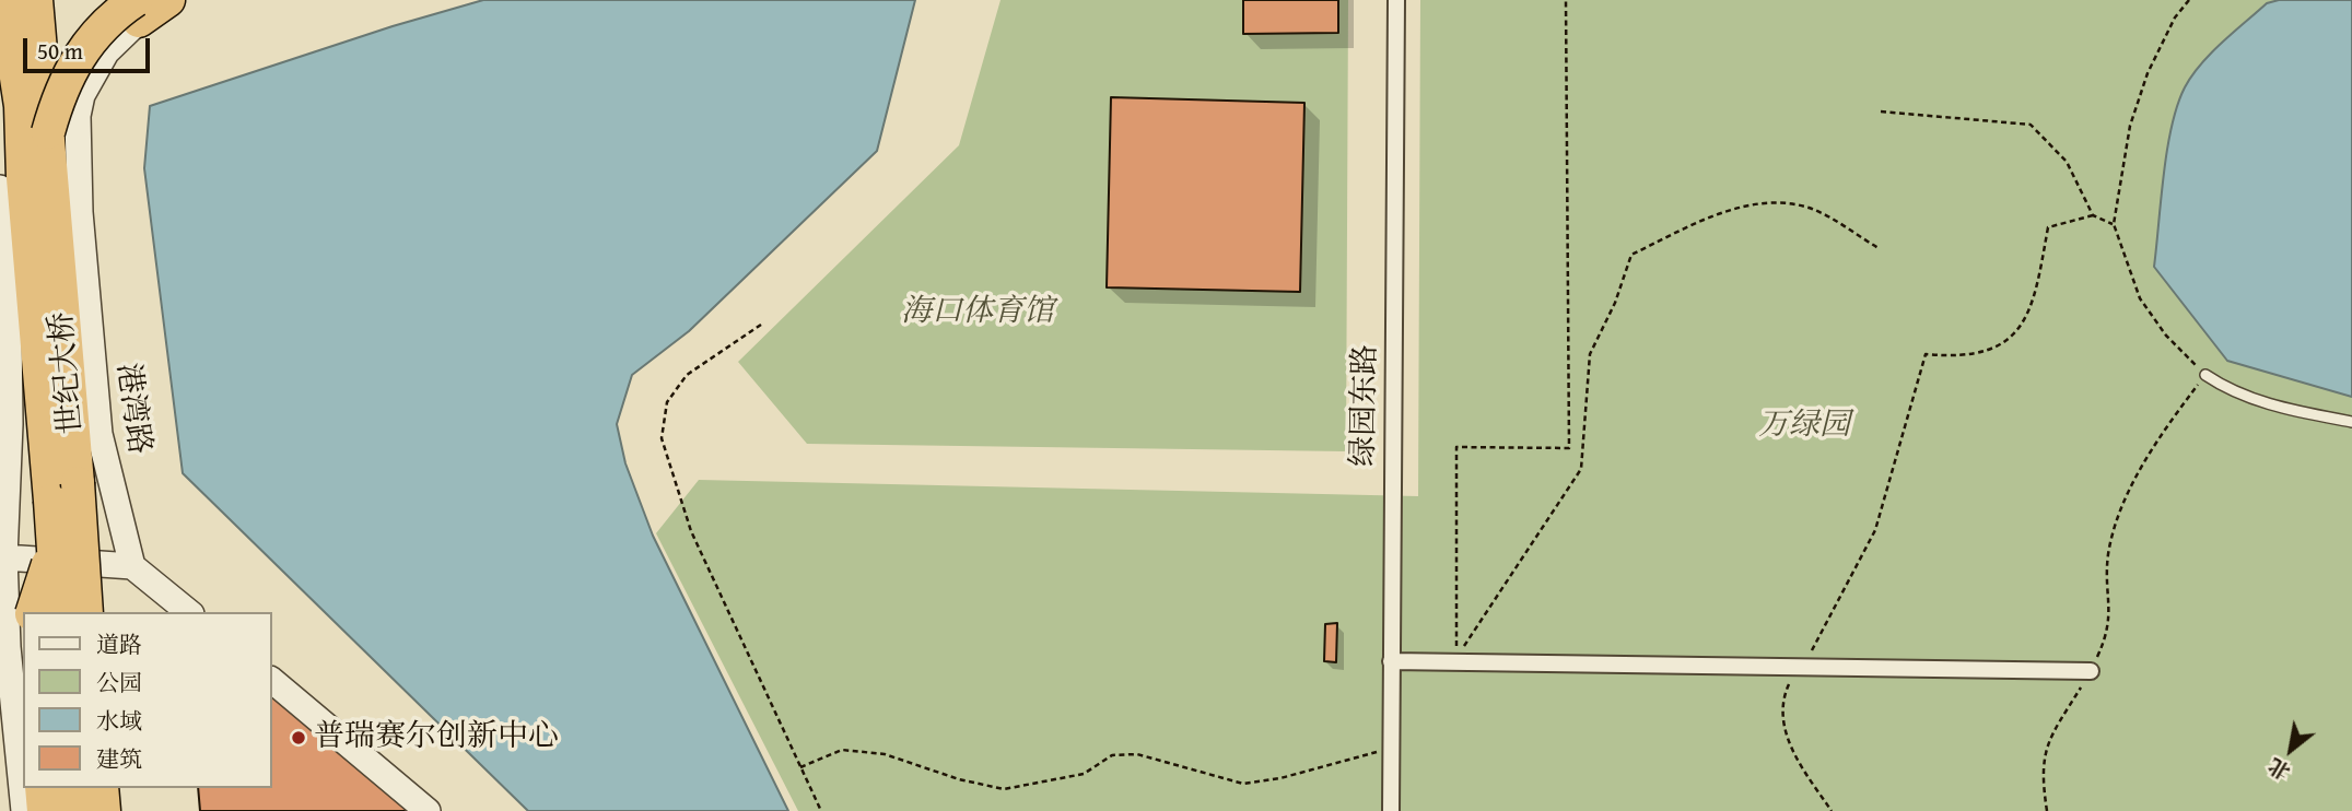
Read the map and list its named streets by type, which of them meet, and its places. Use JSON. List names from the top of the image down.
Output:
{
  "streets": {
    "highway": ["世纪大桥"],
    "street": ["绿园东路", "港湾路"]
  },
  "parks": ["海口体育馆", "万绿园"],
  "places": ["普瑞赛尔创新中心"],
  "legend": [
    "道路",
    "公园",
    "水域",
    "建筑"
  ],
  "scale_bar": "50 m",
  "north": "bottom left"
}
